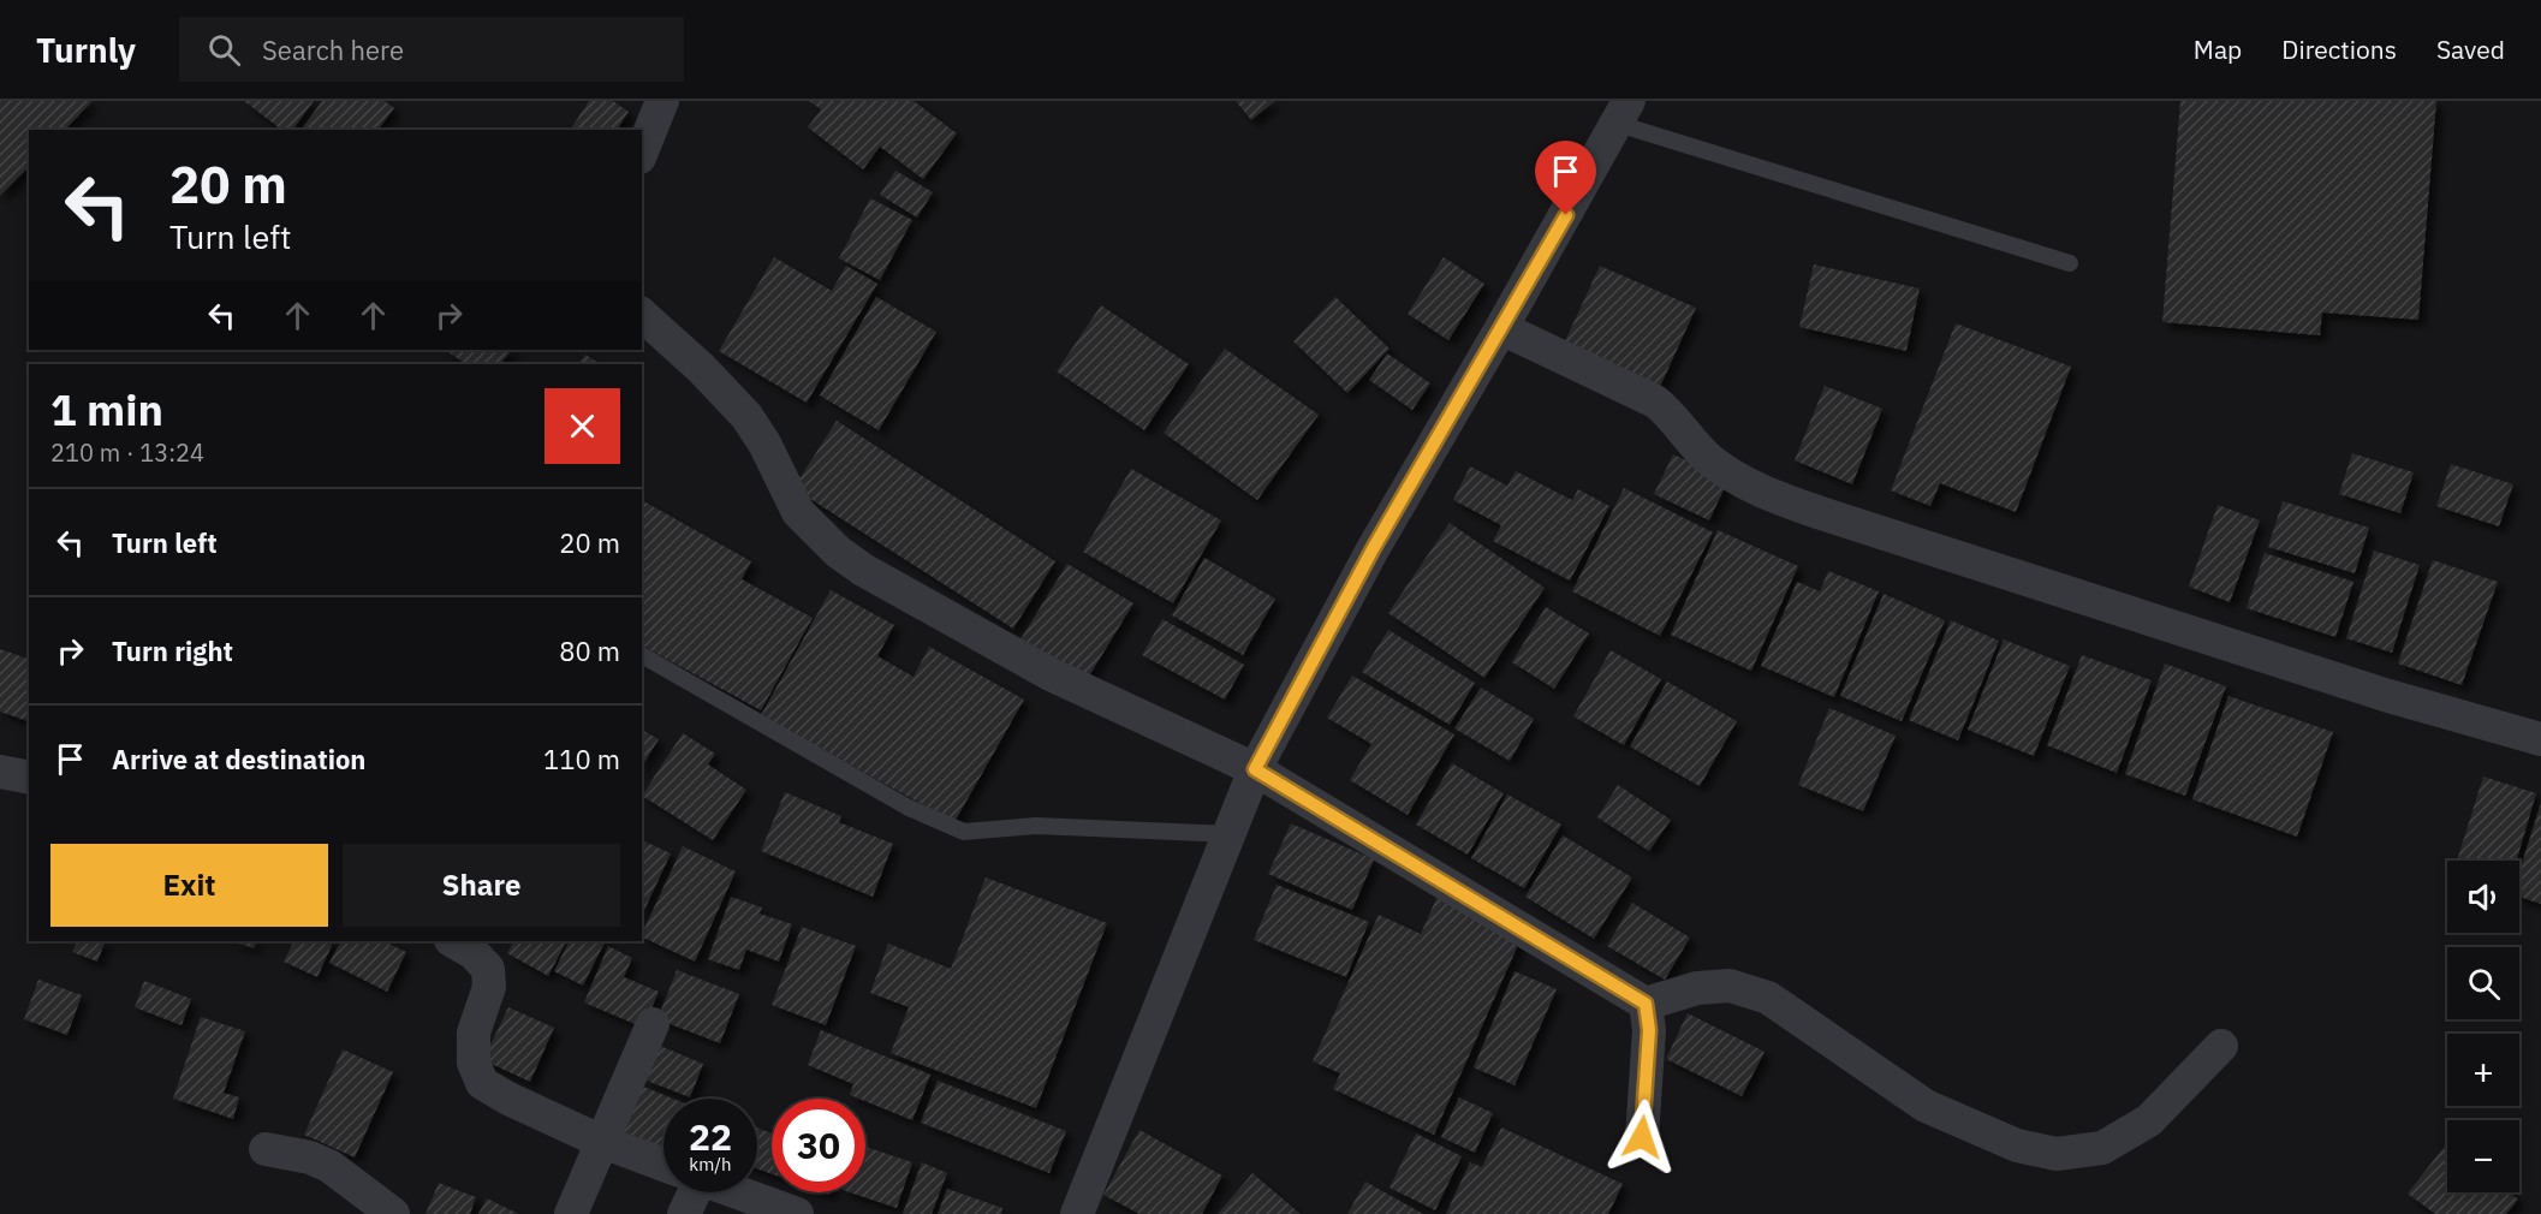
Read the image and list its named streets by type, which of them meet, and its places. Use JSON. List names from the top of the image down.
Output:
{
  "page": {
    "header": "Turnly",
    "search": "Search here",
    "nav": ["Map", "Directions", "Saved"],
    "turn": ["20 m", "Turn left"],
    "heading": ["1 min", "210 m · 13:24"],
    "list": [
      {
        "name": "Turn left",
        "value": "20 m"
      },
      {
        "name": "Turn right",
        "value": "80 m"
      },
      {
        "name": "Arrive at destination",
        "value": "110 m"
      }
    ],
    "buttons": ["Exit", "Share"],
    "map_buttons": ["+", "−"],
    "speed": "22 km/h",
    "limit": "30"
  }
}
